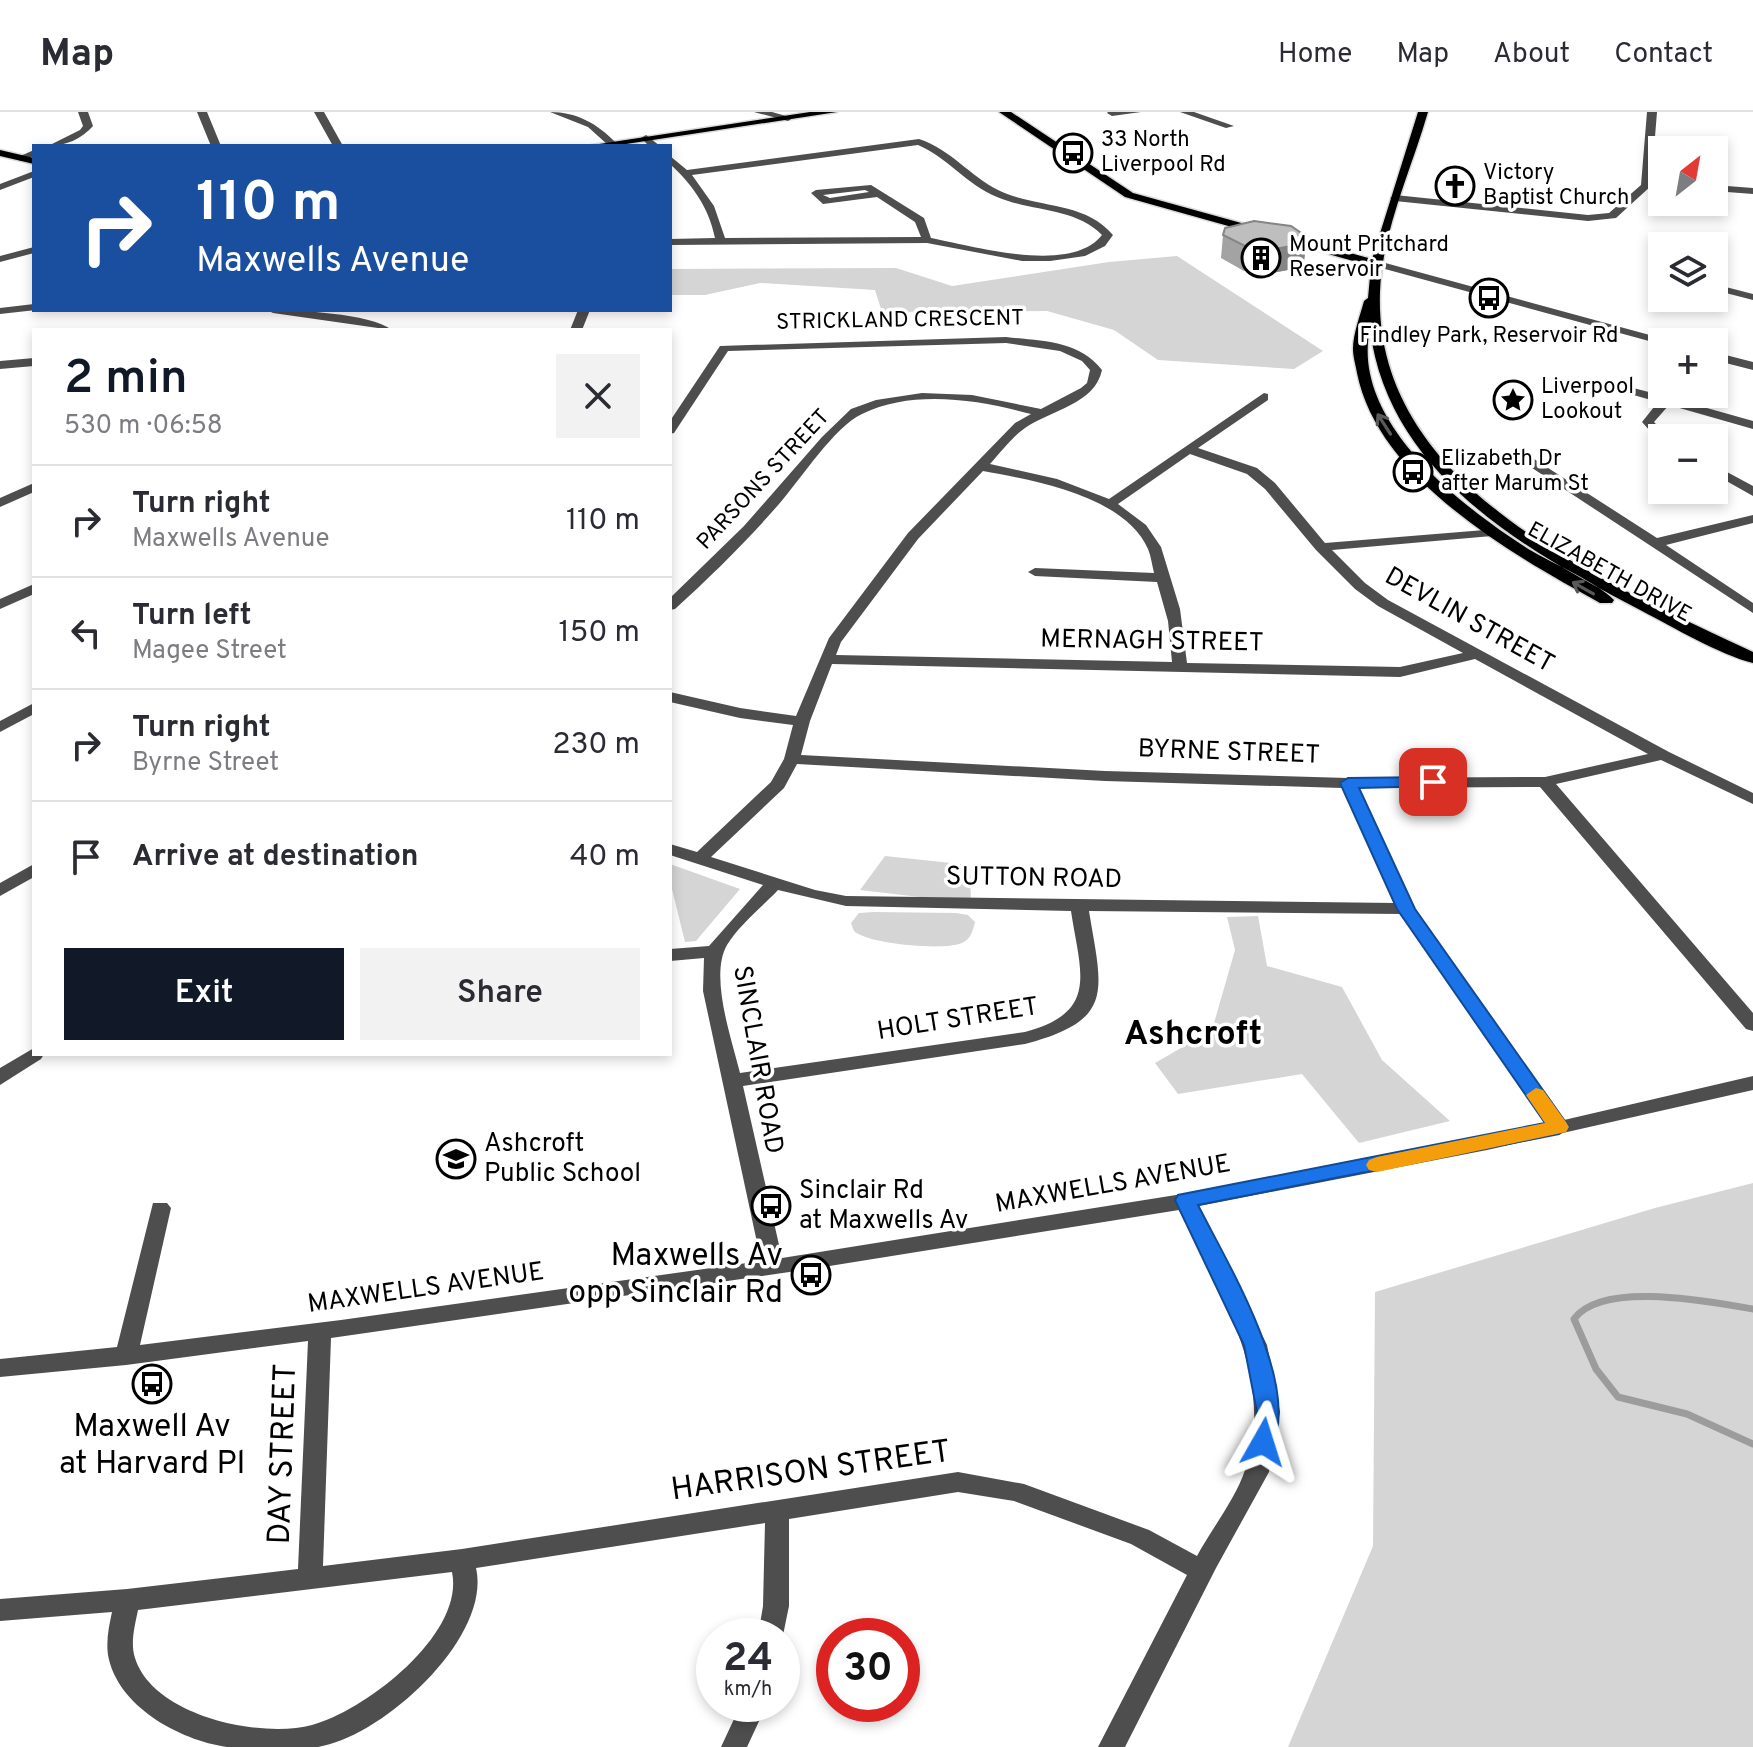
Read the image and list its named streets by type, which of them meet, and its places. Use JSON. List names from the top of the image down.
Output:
{
  "streets": {
    "main road": ["ELIZABETH DRIVE"],
    "street": [
      "STRICKLAND CRESCENT",
      "PARSONS STREET",
      "DEVLIN STREET",
      "MERNAGH STREET",
      "BYRNE STREET",
      "SUTTON ROAD",
      "HOLT STREET",
      "SINCLAIR ROAD",
      "MAXWELLS AVENUE",
      "DAY STREET",
      "HARRISON STREET"
    ]
  },
  "crossings": [
    ["STRICKLAND CRESCENT", "PARSONS STREET"],
    ["STRICKLAND CRESCENT", "MERNAGH STREET"],
    ["STRICKLAND CRESCENT", "BYRNE STREET"],
    ["STRICKLAND CRESCENT", "SUTTON ROAD"],
    ["DEVLIN STREET", "MERNAGH STREET"],
    ["DEVLIN STREET", "BYRNE STREET"],
    ["SUTTON ROAD", "HOLT STREET"],
    ["SUTTON ROAD", "SINCLAIR ROAD"],
    ["HOLT STREET", "SINCLAIR ROAD"],
    ["SINCLAIR ROAD", "MAXWELLS AVENUE"],
    ["MAXWELLS AVENUE", "DAY STREET"],
    ["DAY STREET", "HARRISON STREET"]
  ],
  "districts": ["Ashcroft"],
  "places": {
    "bus stop": [
      "33 North Liverpool Rd",
      "Findley Park, Reservoir Rd",
      "Elizabeth Dr after Marum St",
      "Sinclair Rd at Maxwells Av",
      "Maxwells Av opp Sinclair Rd",
      "Maxwell Av at Harvard Pl"
    ],
    "church": ["Victory Baptist Church"],
    "building": ["Mount Pritchard Reservoir"],
    "place": ["Liverpool Lookout"],
    "school or university": ["Ashcroft Public School"]
  },
  "north": "top right",
  "page": {
    "header": "Map",
    "nav": [
      "Home",
      "Map",
      "About",
      "Contact"
    ],
    "map_buttons": ["+", "−"],
    "turn": ["110 m", "Maxwells Avenue"],
    "heading": ["2 min", "530 m · 06:58"],
    "list": [
      {
        "name": "Turn right",
        "note": "Maxwells Avenue",
        "value": "110 m"
      },
      {
        "name": "Turn left",
        "note": "Magee Street",
        "value": "150 m"
      },
      {
        "name": "Turn right",
        "note": "Byrne Street",
        "value": "230 m"
      },
      {
        "name": "Arrive at destination",
        "value": "40 m"
      }
    ],
    "buttons": ["Exit", "Share"],
    "speed": "24 km/h",
    "limit": "30"
  }
}
